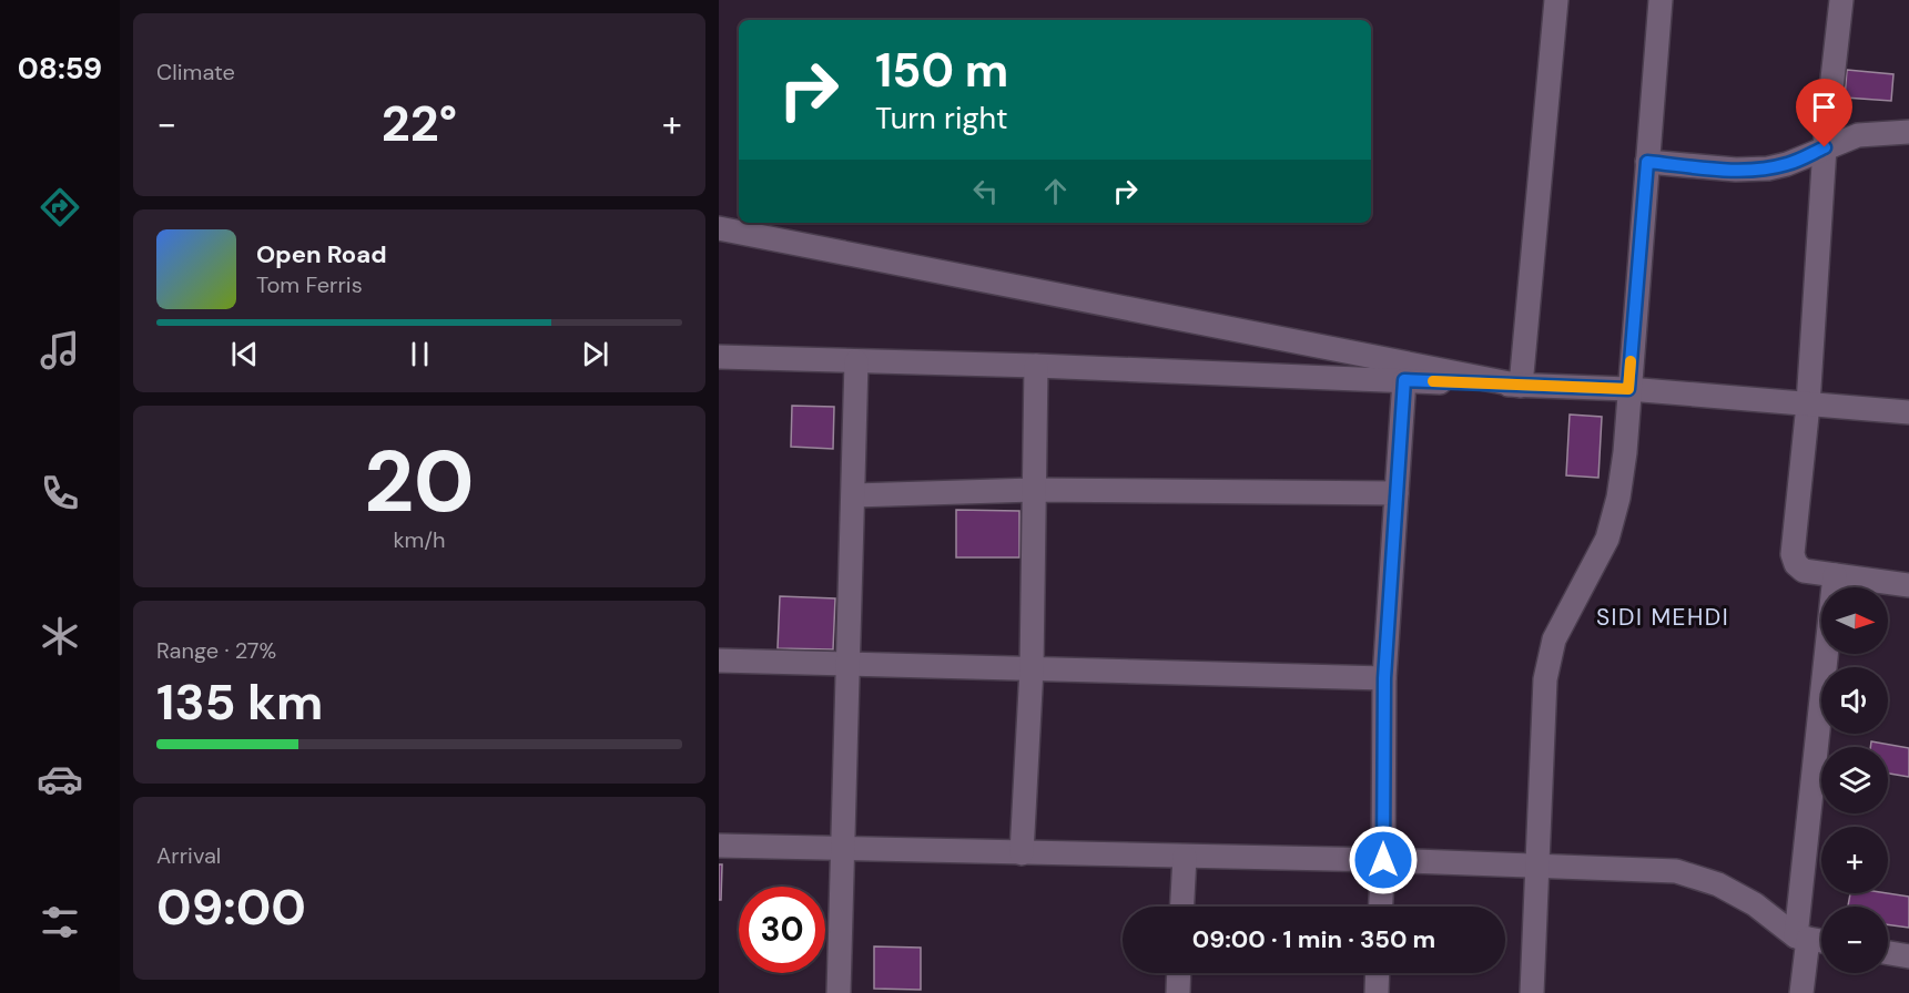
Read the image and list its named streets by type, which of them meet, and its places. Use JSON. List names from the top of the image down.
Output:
{
  "districts": ["SIDI MEHDI"],
  "north": "right",
  "page": {
    "tabs": "08:59",
    "tile": [
      "Climate",
      ["20", "km/h"],
      ["Range · 27%", "135 km"],
      ["Arrival", "09:00"]
    ],
    "turn": ["150 m", "Turn right"],
    "heat": ["−", "22°", "+"],
    "song": ["Open Road", "Tom Ferris"],
    "map_buttons": ["+", "−"],
    "limit": "30",
    "trip": "09:00 · 1 min · 350 m"
  }
}
